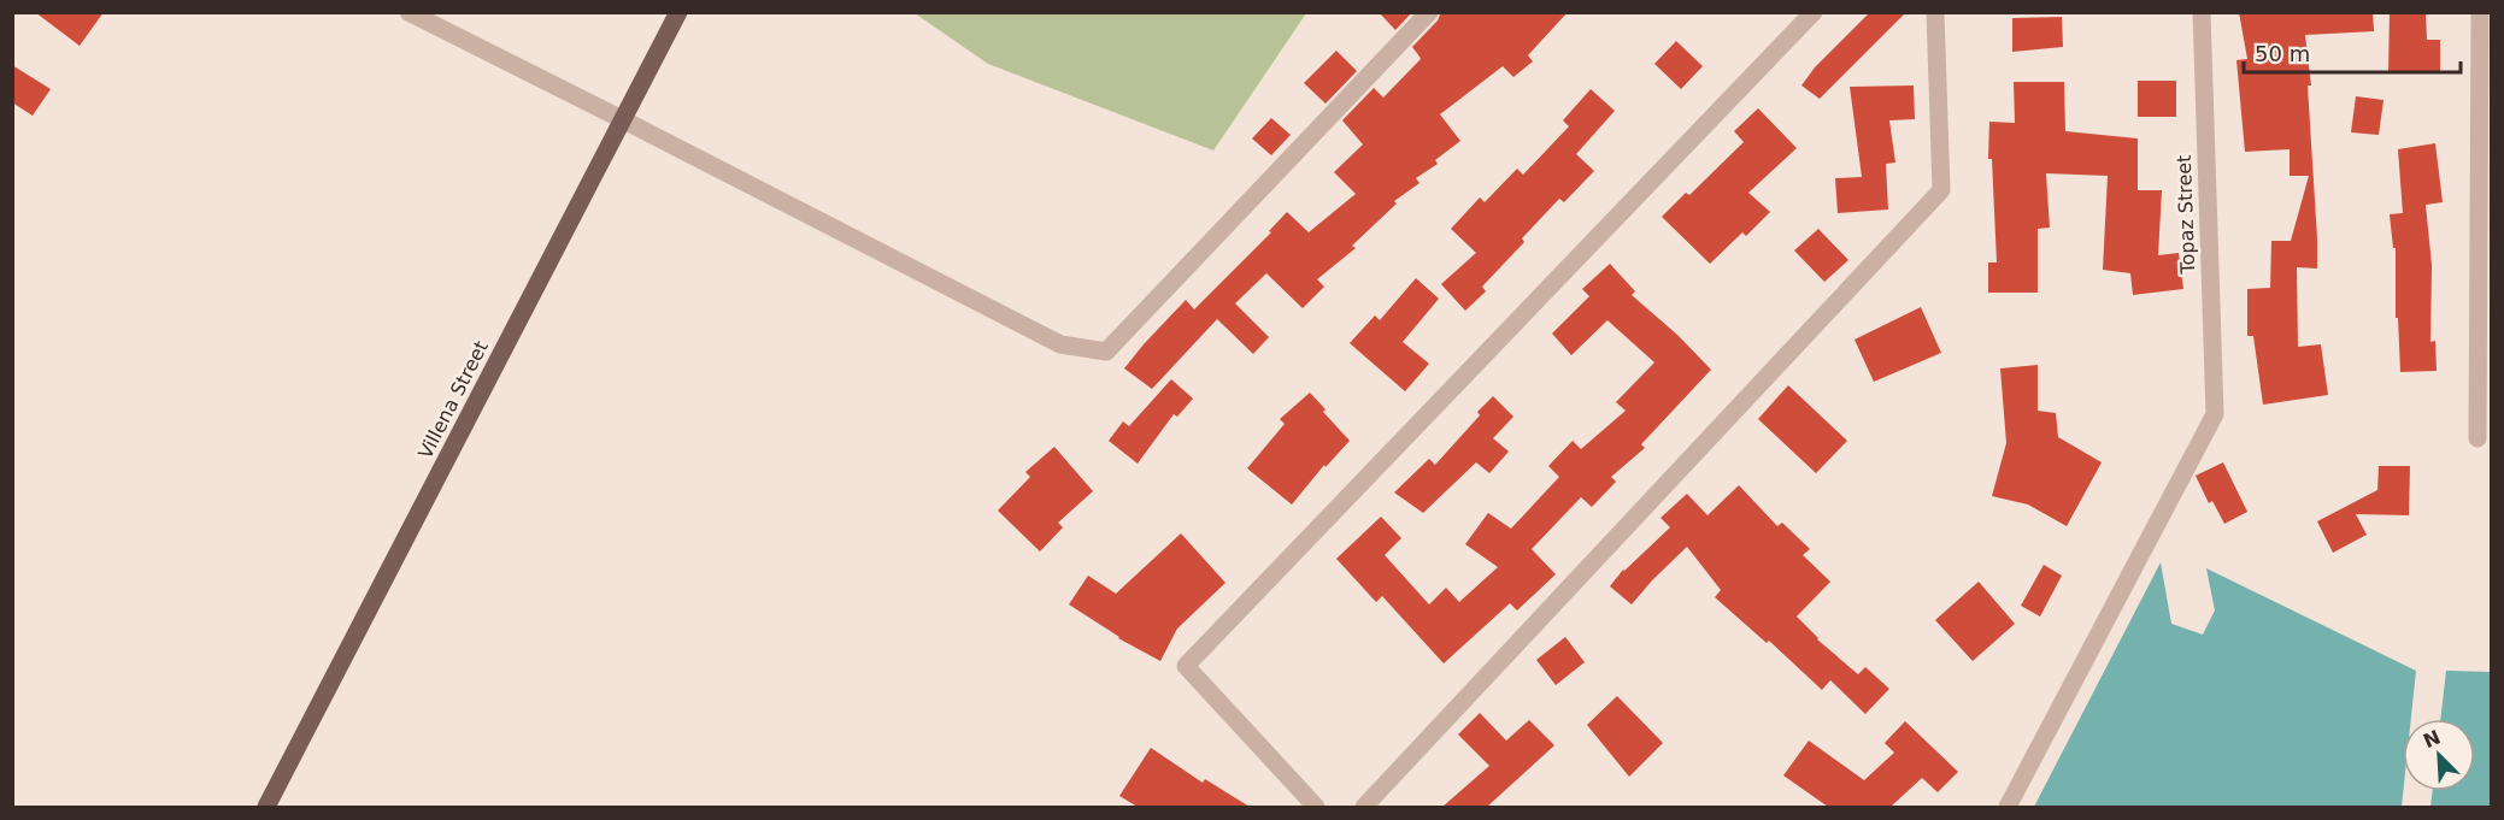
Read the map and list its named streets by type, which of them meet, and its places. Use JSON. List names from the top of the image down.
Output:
{
  "streets": {
    "main road": ["Villena Street"],
    "street": ["Topaz Street"]
  },
  "scale_bar": "50 m",
  "north": "top left"
}
